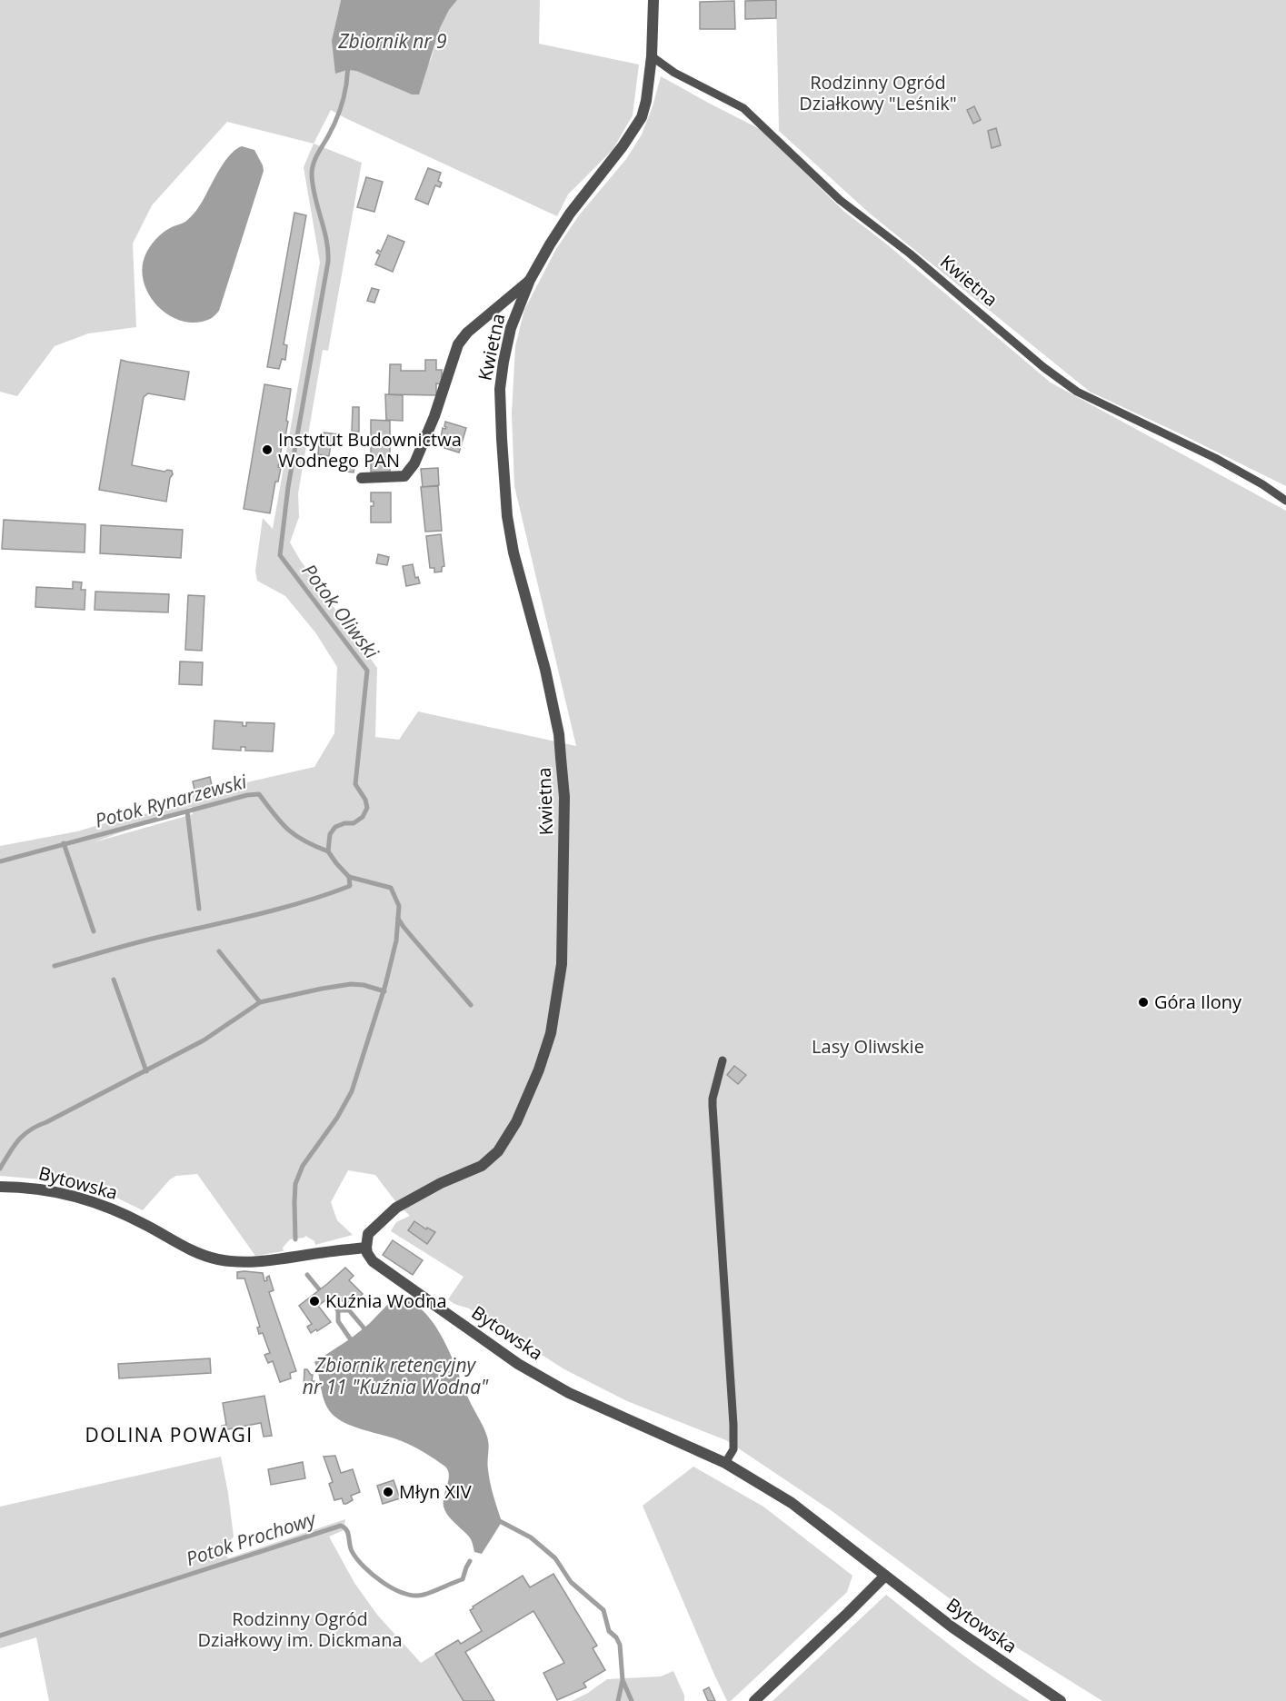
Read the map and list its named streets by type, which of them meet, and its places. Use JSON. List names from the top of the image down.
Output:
{
  "streets": {
    "street": ["Kwietna", "Bytowska"]
  },
  "crossings": [
    ["Kwietna", "Bytowska"]
  ],
  "districts": ["DOLINA POWAGI"],
  "water": [
    "Zbiornik nr 9",
    "Potok Oliwski",
    "Potok Rynarzewski",
    "Zbiornik retencyjny nr 11 \"Kuźnia Wodna\"",
    "Potok Prochowy"
  ],
  "parks": ["Rodzinny Ogród Działkowy \"Leśnik\"", "Lasy Oliwskie", "Rodzinny Ogród Działkowy im. Dickmana"],
  "places": [
    "Instytut Budownictwa Wodnego PAN",
    "Góra Ilony",
    "Kuźnia Wodna",
    "Młyn XIV"
  ]
}
